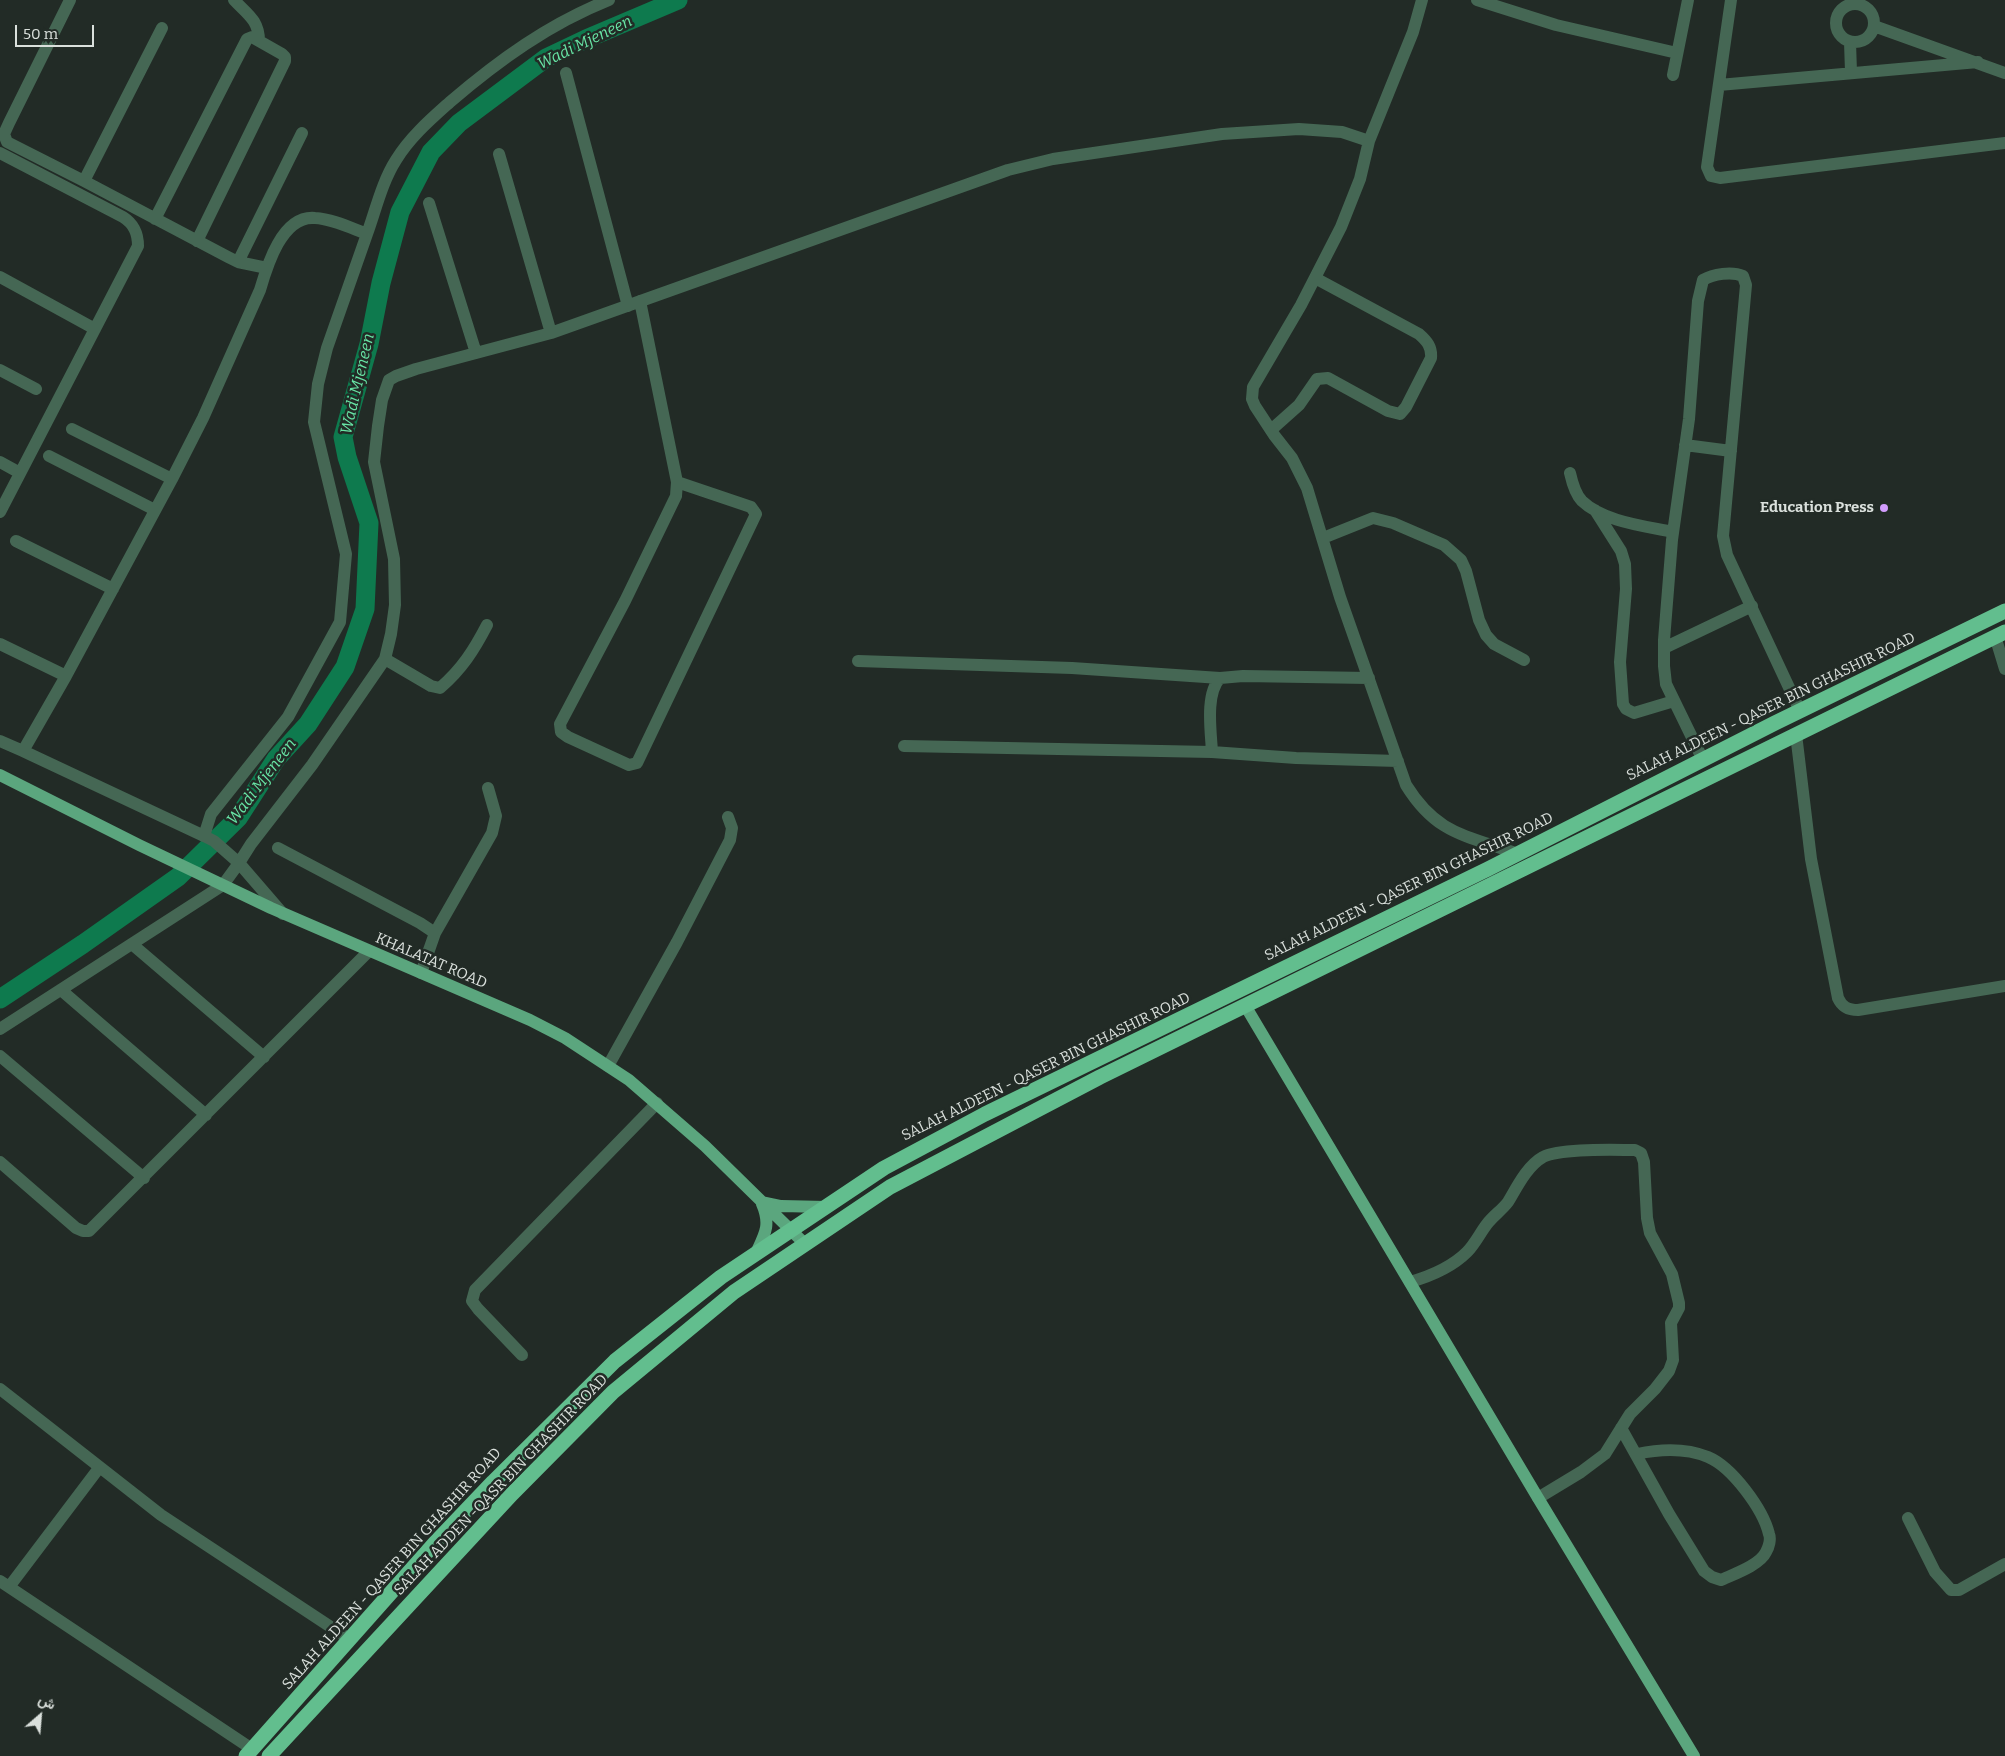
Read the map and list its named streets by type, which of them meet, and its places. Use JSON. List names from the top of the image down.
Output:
{
  "streets": {
    "highway": ["SALAH ALDEEN - QASER BIN GHASHIR ROAD", "SALAH ADDEN -QASR BIN GHASHIR ROAD"],
    "main road": ["KHALATAT ROAD"]
  },
  "crossings": [
    ["SALAH ALDEEN - QASER BIN GHASHIR ROAD", "KHALATAT ROAD"],
    ["KHALATAT ROAD", "SALAH ADDEN -QASR BIN GHASHIR ROAD"]
  ],
  "water": ["Wadi Mjeneen"],
  "places": ["Education Press"],
  "scale_bar": "50 m",
  "north": "top right"
}
